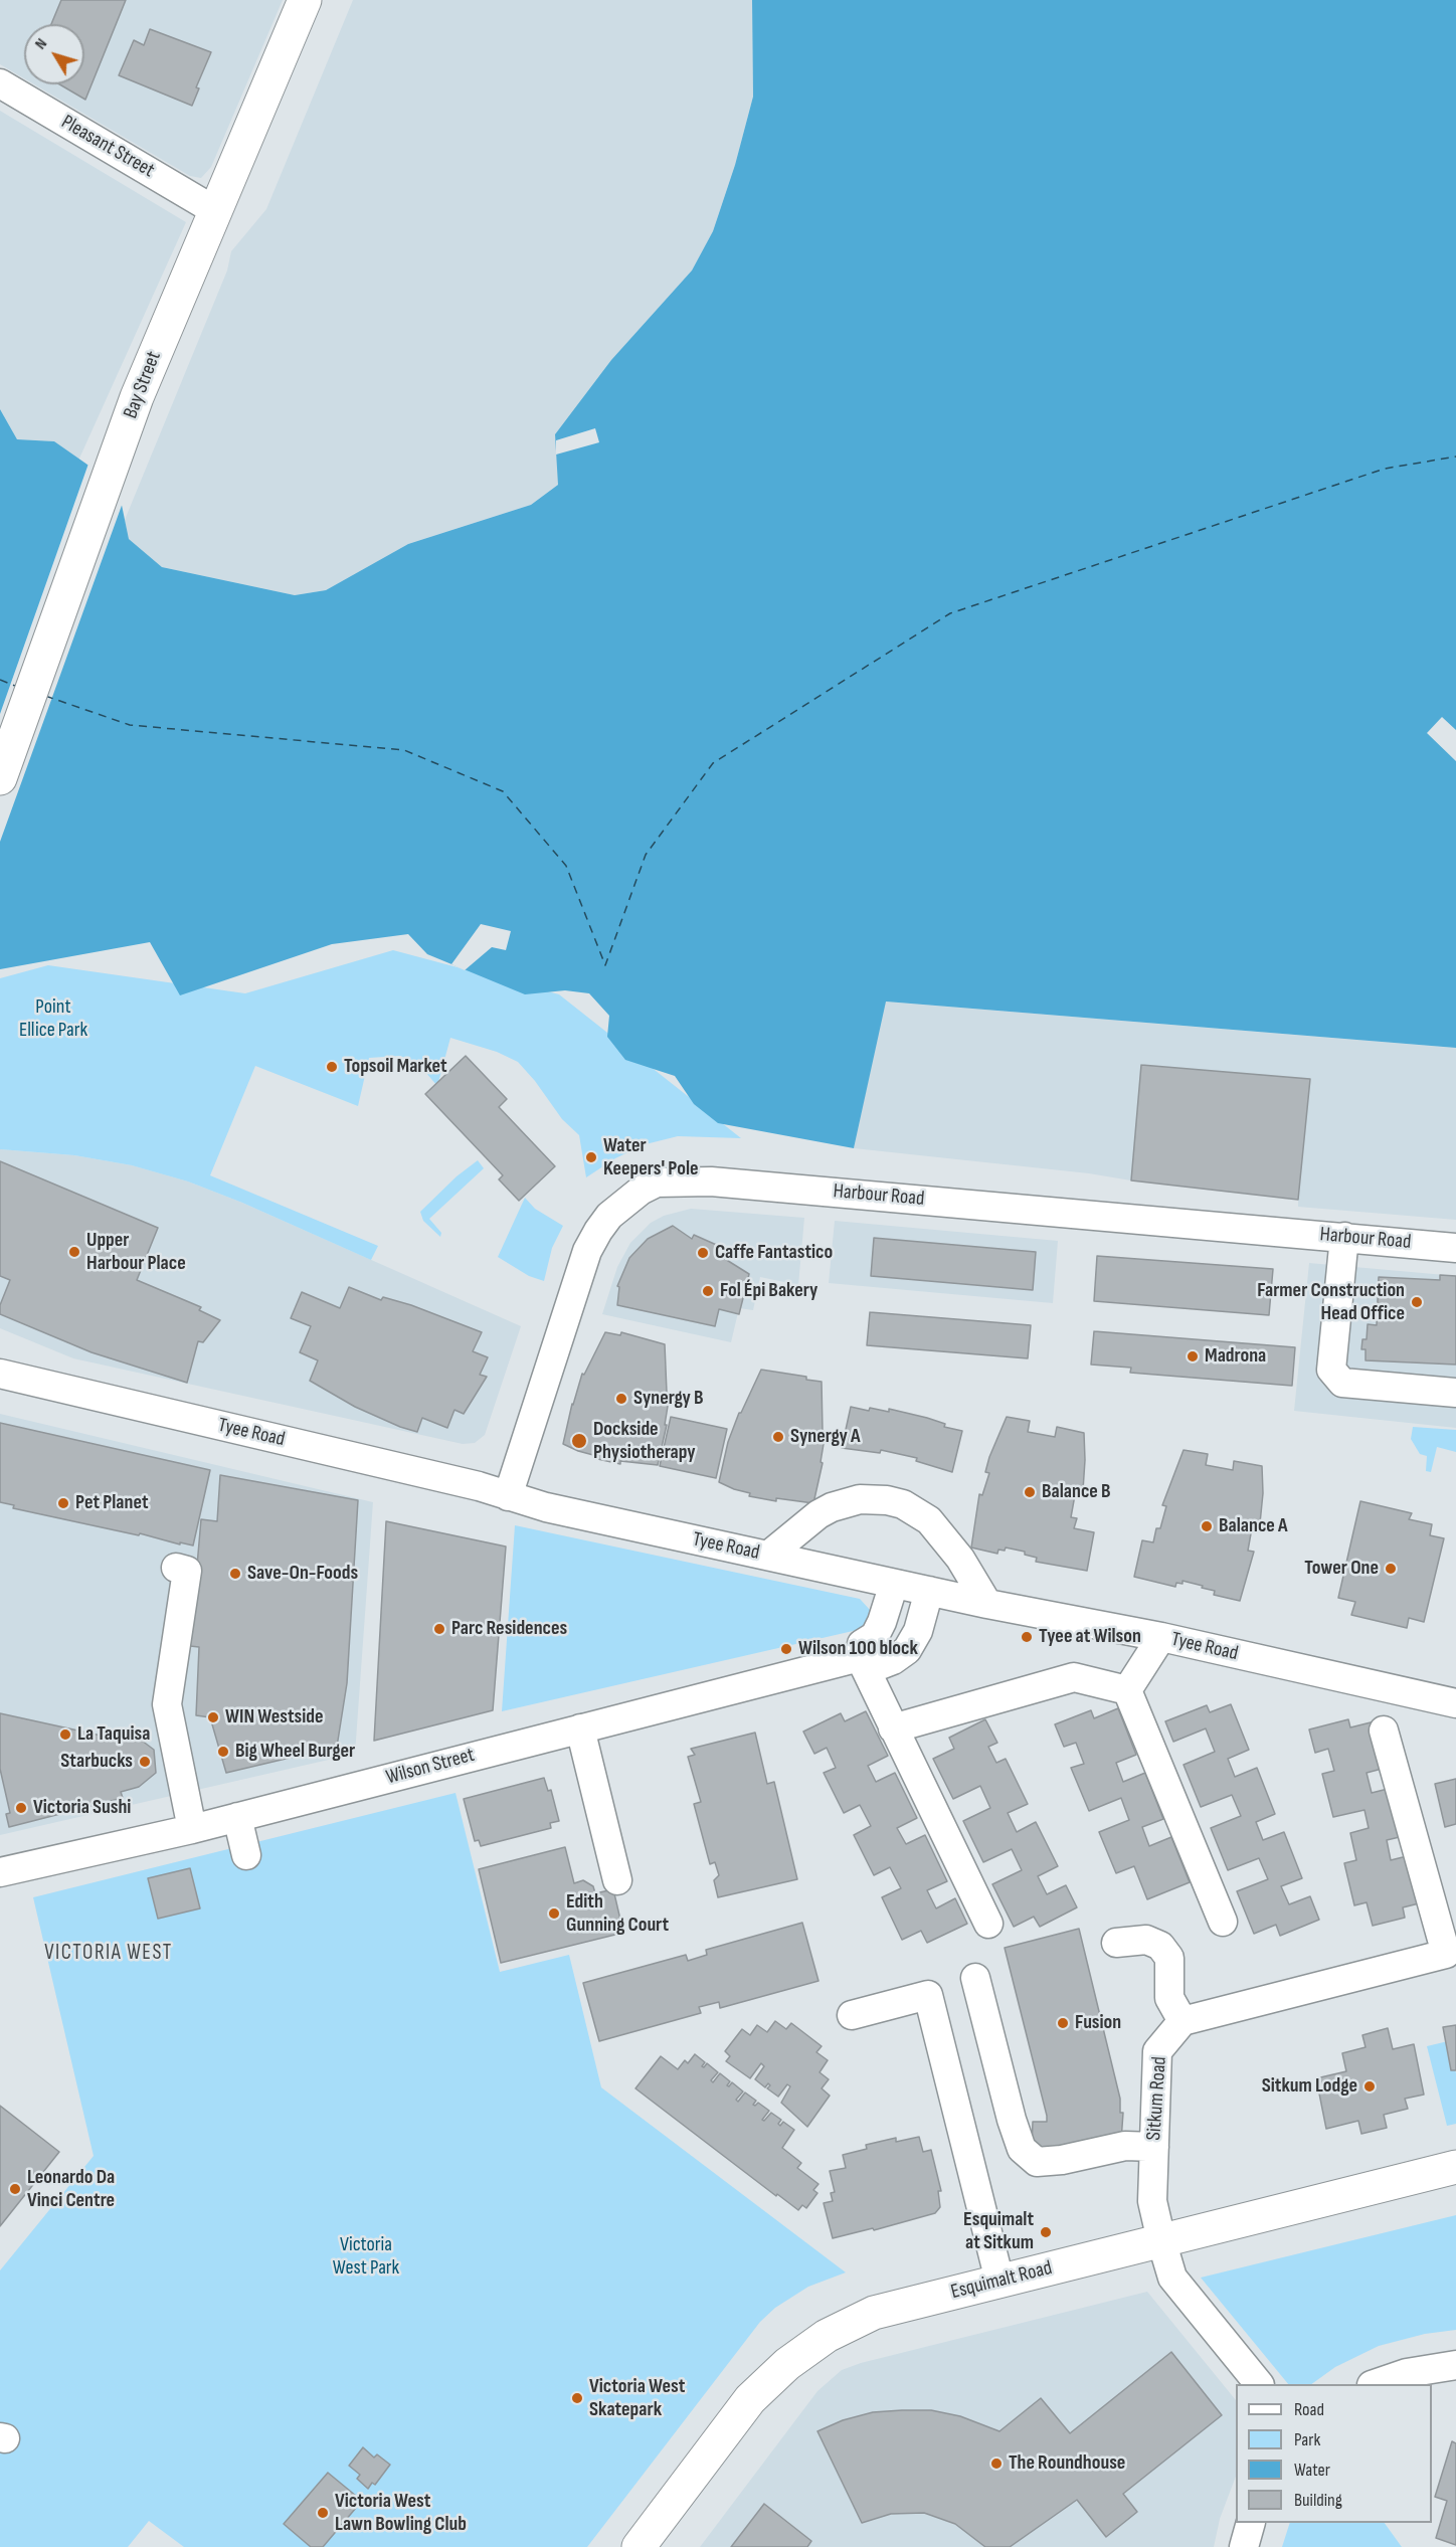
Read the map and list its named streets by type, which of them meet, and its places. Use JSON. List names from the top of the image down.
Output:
{
  "streets": {
    "main road": ["Bay Street", "Esquimalt Road"],
    "street": [
      "Pleasant Street",
      "Harbour Road",
      "Tyee Road",
      "Wilson Street",
      "Sitkum Road"
    ]
  },
  "crossings": [
    ["Pleasant Street", "Bay Street"],
    ["Harbour Road", "Tyee Road"],
    ["Tyee Road", "Wilson Street"],
    ["Sitkum Road", "Esquimalt Road"]
  ],
  "districts": ["VICTORIA WEST"],
  "parks": ["Point Ellice Park", "Victoria West Park"],
  "places": [
    "Topsoil Market",
    "Water Keepers' Pole",
    "Upper Harbour Place",
    "Caffe Fantastico",
    "Fol Épi Bakery",
    "Farmer Construction Head Office",
    "Madrona",
    "Synergy B",
    "Synergy A",
    "Dockside Physiotherapy",
    "Balance B",
    "Pet Planet",
    "Balance A",
    "Tower One",
    "Save-On-Foods",
    "Parc Residences",
    "Tyee at Wilson",
    "Wilson 100 block",
    "WIN Westside",
    "La Taquisa",
    "Big Wheel Burger",
    "Starbucks",
    "Victoria Sushi",
    "Edith Gunning Court",
    "Fusion",
    "Sitkum Lodge",
    "Leonardo Da Vinci Centre",
    "Esquimalt at Sitkum",
    "Victoria West Skatepark",
    "The Roundhouse",
    "Victoria West Lawn Bowling Club"
  ],
  "legend": [
    "Road",
    "Park",
    "Water",
    "Building"
  ],
  "north": "top left"
}
